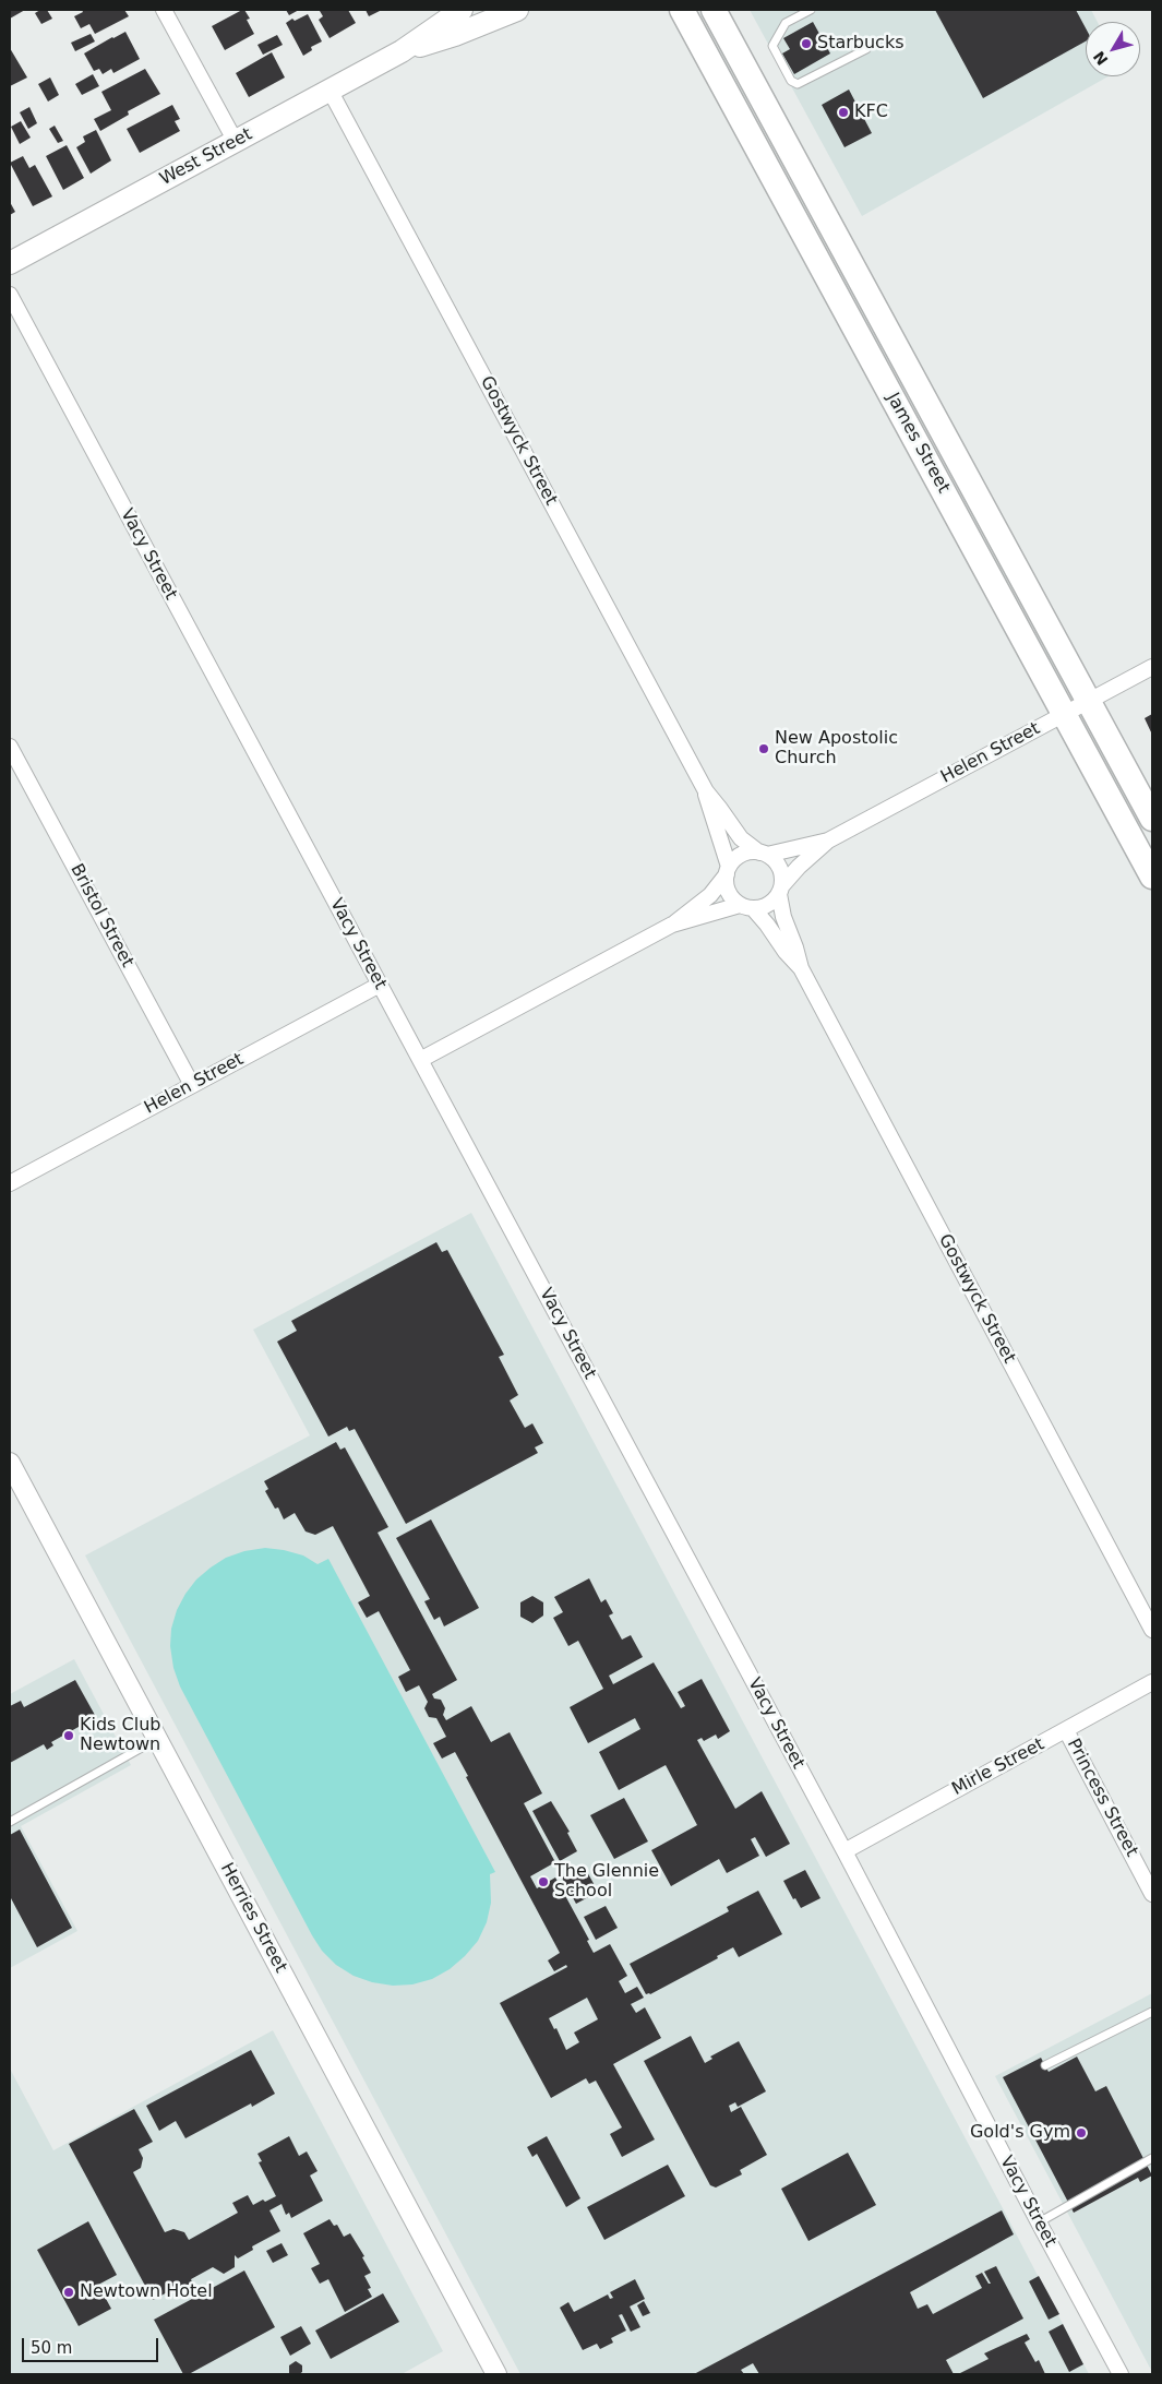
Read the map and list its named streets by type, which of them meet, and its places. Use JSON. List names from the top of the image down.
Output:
{
  "streets": {
    "highway": ["James Street"],
    "main road": ["West Street"],
    "street": [
      "Gostwyck Street",
      "Vacy Street",
      "Helen Street",
      "Bristol Street",
      "Mirle Street",
      "Princess Street",
      "Herries Street"
    ]
  },
  "crossings": [
    ["West Street", "Gostwyck Street"],
    ["Gostwyck Street", "Helen Street"],
    ["James Street", "Helen Street"],
    ["Vacy Street", "Helen Street"],
    ["Vacy Street", "Mirle Street"],
    ["Helen Street", "Bristol Street"],
    ["Mirle Street", "Princess Street"]
  ],
  "places": [
    "Starbucks",
    "KFC",
    "New Apostolic Church",
    "Kids Club Newtown",
    "The Glennie School",
    "Gold's Gym",
    "Newtown Hotel"
  ],
  "scale_bar": "50 m",
  "north": "bottom left"
}
